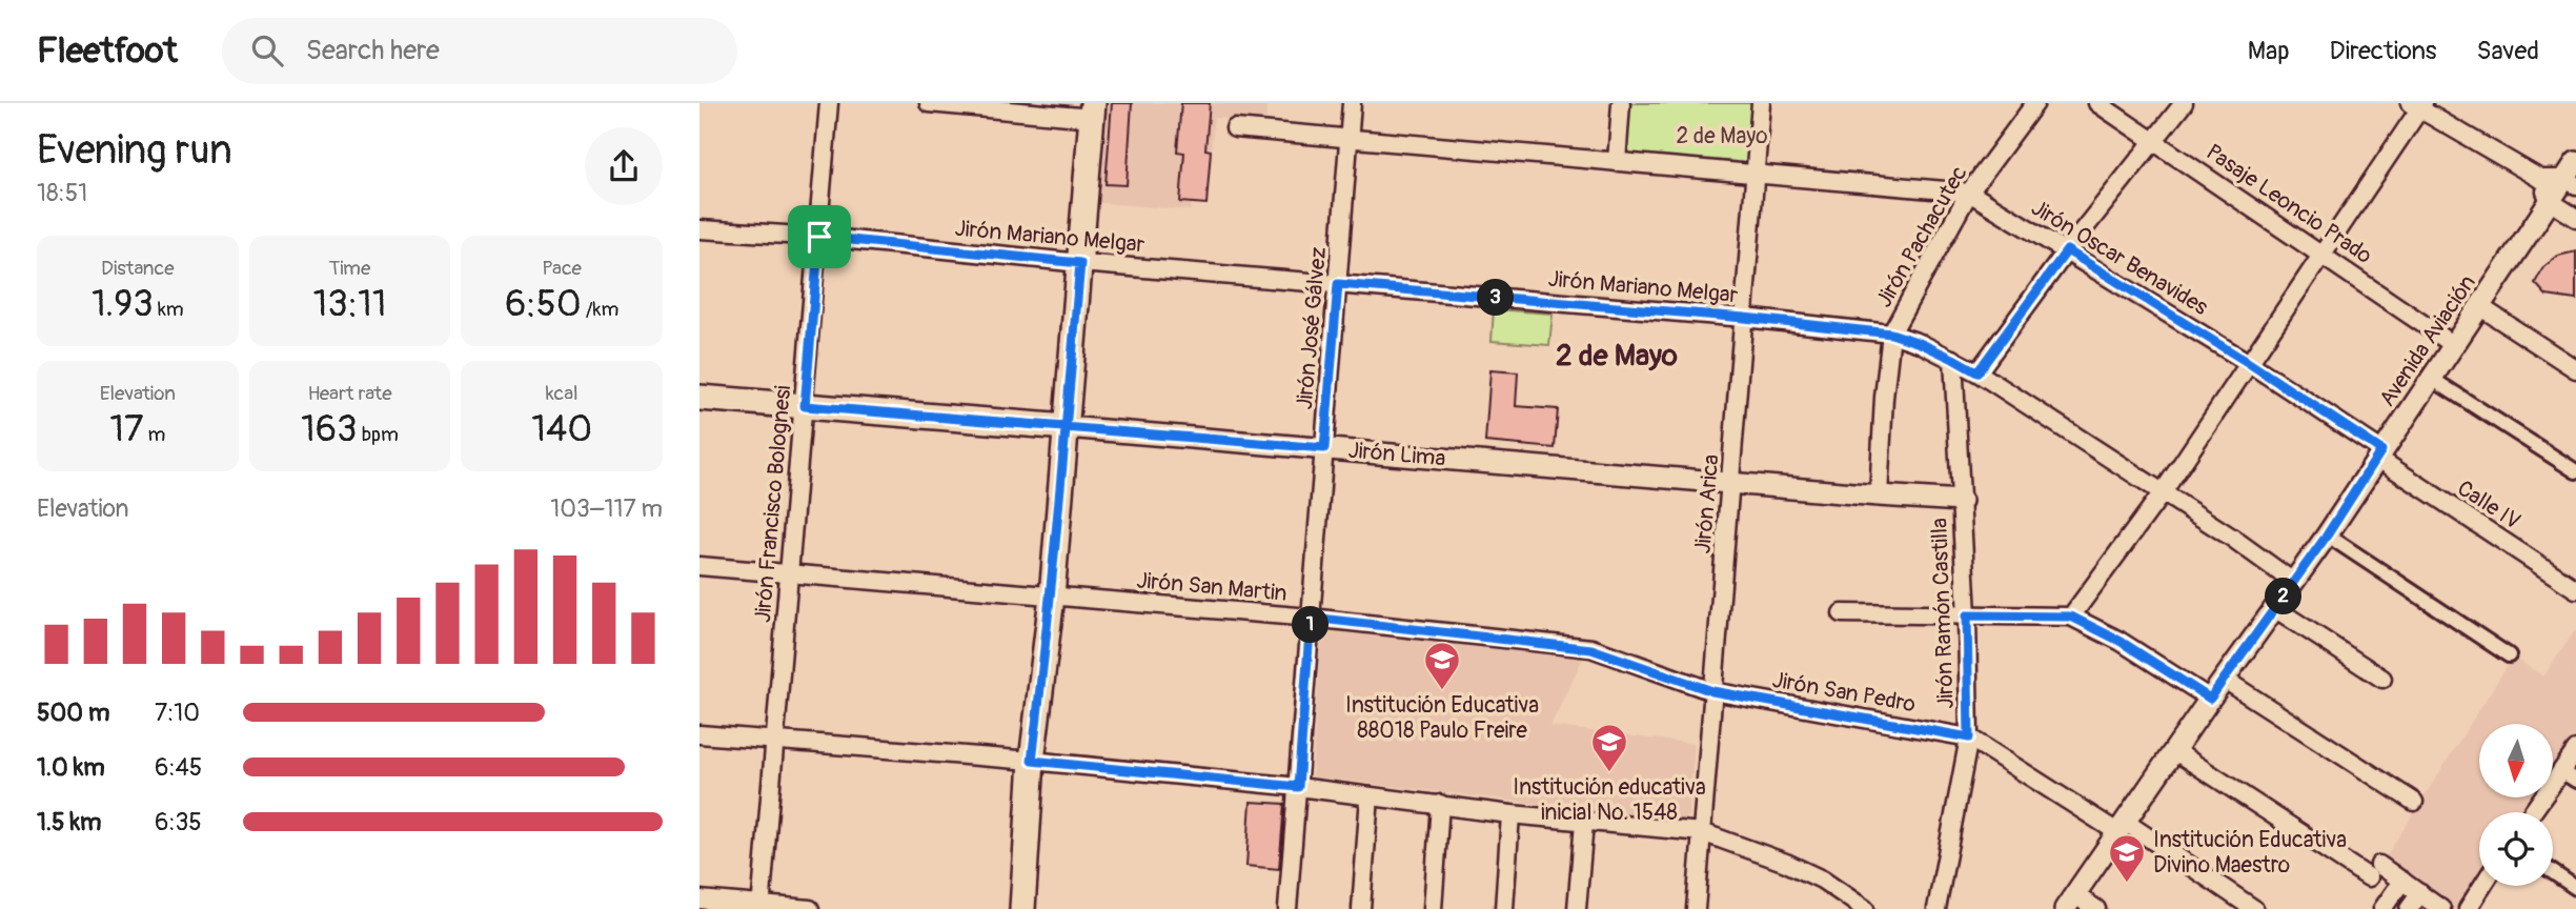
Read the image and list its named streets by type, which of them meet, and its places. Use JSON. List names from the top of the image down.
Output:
{
  "streets": {
    "main road": ["Jirón Lima"],
    "street": [
      "Pasaje Leoncio Prado",
      "Jirón Mariano Melgar",
      "Jirón Pachacutec",
      "Jirón Oscar Benavides",
      "Jirón José Gálvez",
      "Avenida Aviación",
      "Jirón Francisco Bolognesi",
      "Jirón Arica",
      "Calle IV",
      "Jirón San Martin",
      "Jirón Ramón Castilla",
      "Jirón San Pedro"
    ]
  },
  "crossings": [
    ["Pasaje Leoncio Prado", "Avenida Aviación"],
    ["Jirón Mariano Melgar", "Jirón Pachacutec"],
    ["Jirón Mariano Melgar", "Jirón José Gálvez"],
    ["Jirón Mariano Melgar", "Avenida Aviación"],
    ["Jirón Mariano Melgar", "Jirón Francisco Bolognesi"],
    ["Jirón Mariano Melgar", "Jirón Arica"],
    ["Jirón Mariano Melgar", "Jirón Ramón Castilla"],
    ["Jirón Pachacutec", "Jirón Oscar Benavides"],
    ["Jirón Pachacutec", "Jirón Lima"],
    ["Jirón Oscar Benavides", "Jirón José Gálvez"],
    ["Jirón Oscar Benavides", "Avenida Aviación"],
    ["Jirón Oscar Benavides", "Jirón Arica"],
    ["Jirón Oscar Benavides", "Calle IV"],
    ["Jirón José Gálvez", "Jirón Lima"],
    ["Jirón José Gálvez", "Jirón San Martin"],
    ["Avenida Aviación", "Calle IV"],
    ["Avenida Aviación", "Jirón San Pedro"],
    ["Jirón Lima", "Jirón Francisco Bolognesi"],
    ["Jirón Lima", "Jirón Arica"],
    ["Jirón Lima", "Jirón Ramón Castilla"],
    ["Jirón Francisco Bolognesi", "Jirón San Martin"],
    ["Jirón Arica", "Jirón San Martin"],
    ["Jirón Arica", "Jirón San Pedro"],
    ["Jirón San Martin", "Jirón San Pedro"],
    ["Jirón Ramón Castilla", "Jirón San Pedro"]
  ],
  "districts": ["2 de Mayo"],
  "parks": ["2 de Mayo"],
  "places": {
    "school or university": ["Institución Educativa 88018 Paulo Freire", "Institución educativa inicial No. 1548", "Institución Educativa Divino Maestro"]
  },
  "north": "bottom",
  "page": {
    "header": "Fleetfoot",
    "search": "Search here",
    "nav": ["Map", "Directions", "Saved"],
    "heading": ["Evening run", "18:51"],
    "stats": [
      ["Distance", "1.93 km"],
      ["Time", "13:11"],
      ["Pace", "6:50 /km"],
      ["Elevation", "17 m"],
      ["Heart rate", "163 bpm"],
      ["kcal", "140"]
    ],
    "pins": ["3", "2", "1"],
    "chart": ["Elevation", "103–117 m"],
    "list": [
      {
        "name": "500 m",
        "note": "7:10"
      },
      {
        "name": "1.0 km",
        "note": "6:45"
      },
      {
        "name": "1.5 km",
        "note": "6:35"
      }
    ]
  }
}
